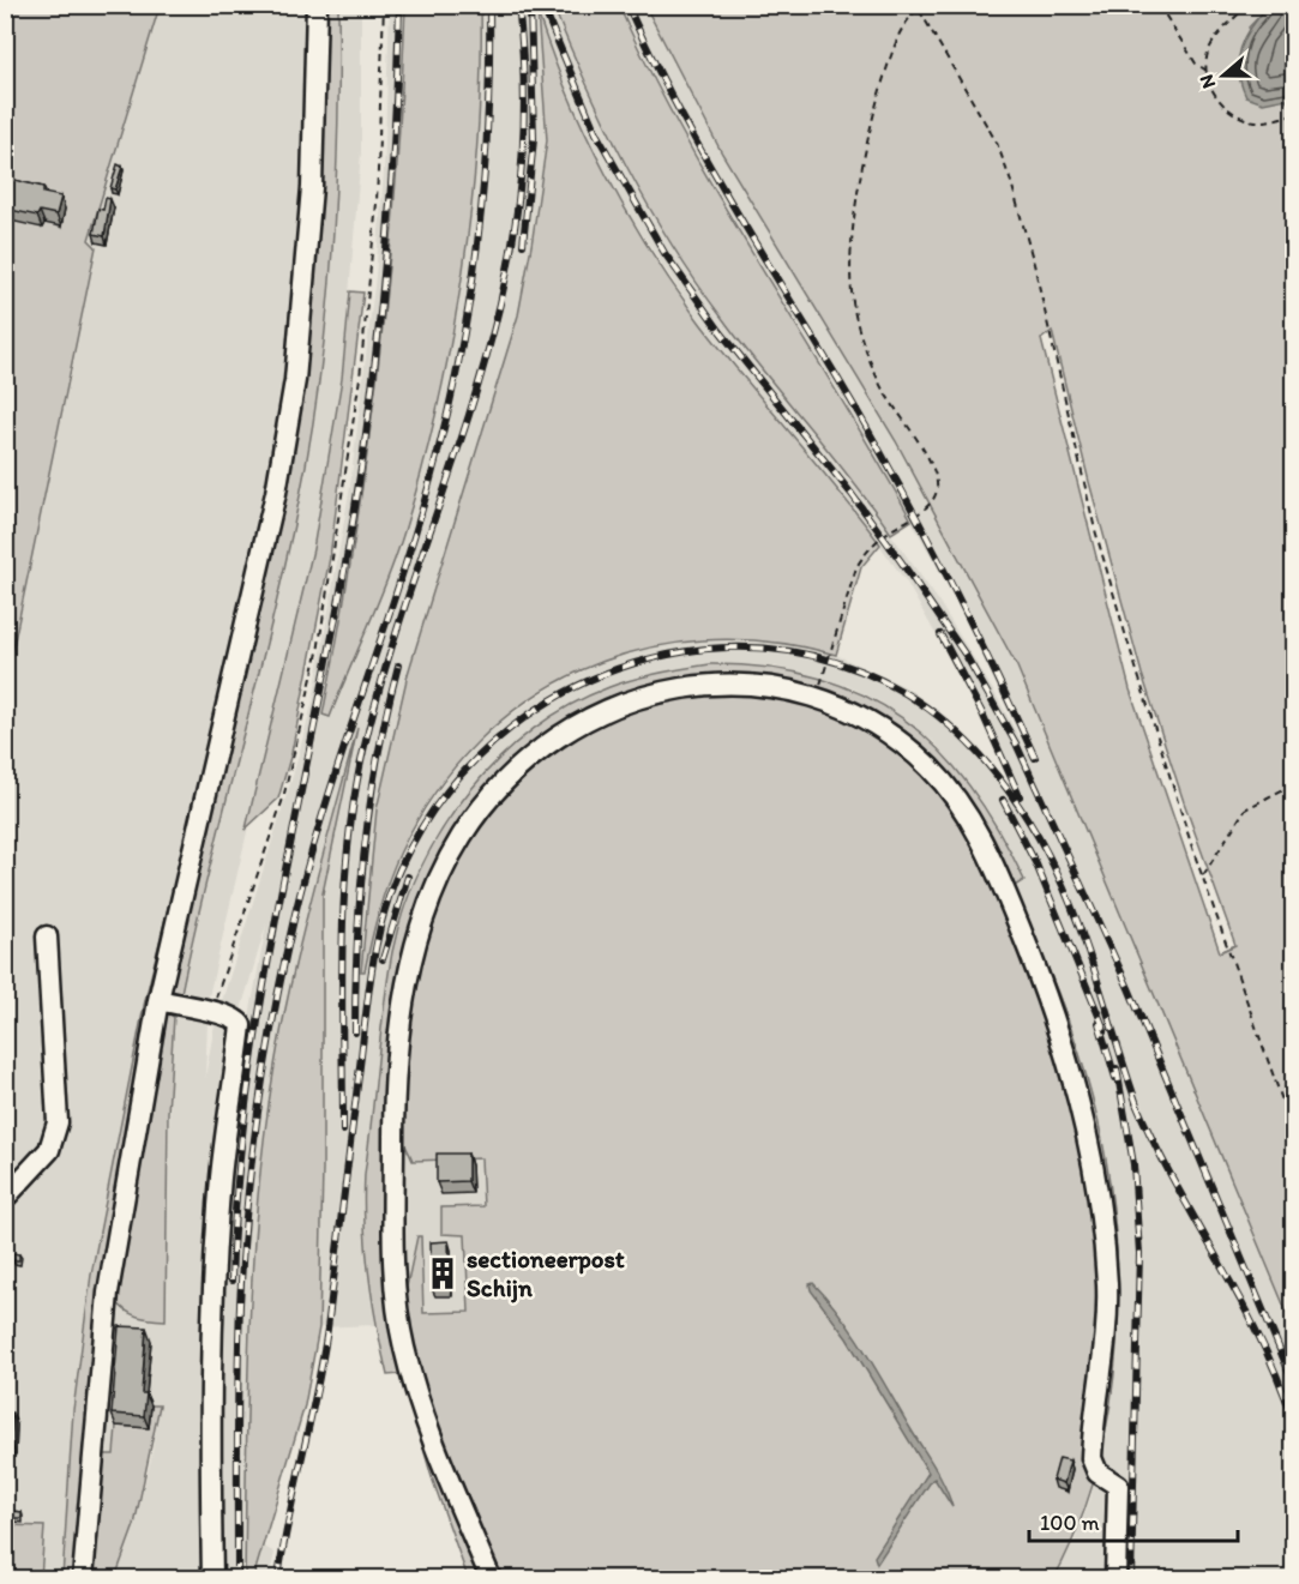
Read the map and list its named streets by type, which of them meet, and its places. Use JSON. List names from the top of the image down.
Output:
{
  "places": {
    "building": ["sectioneerpost Schijn"]
  },
  "scale_bar": "100 m",
  "north": "left"
}
